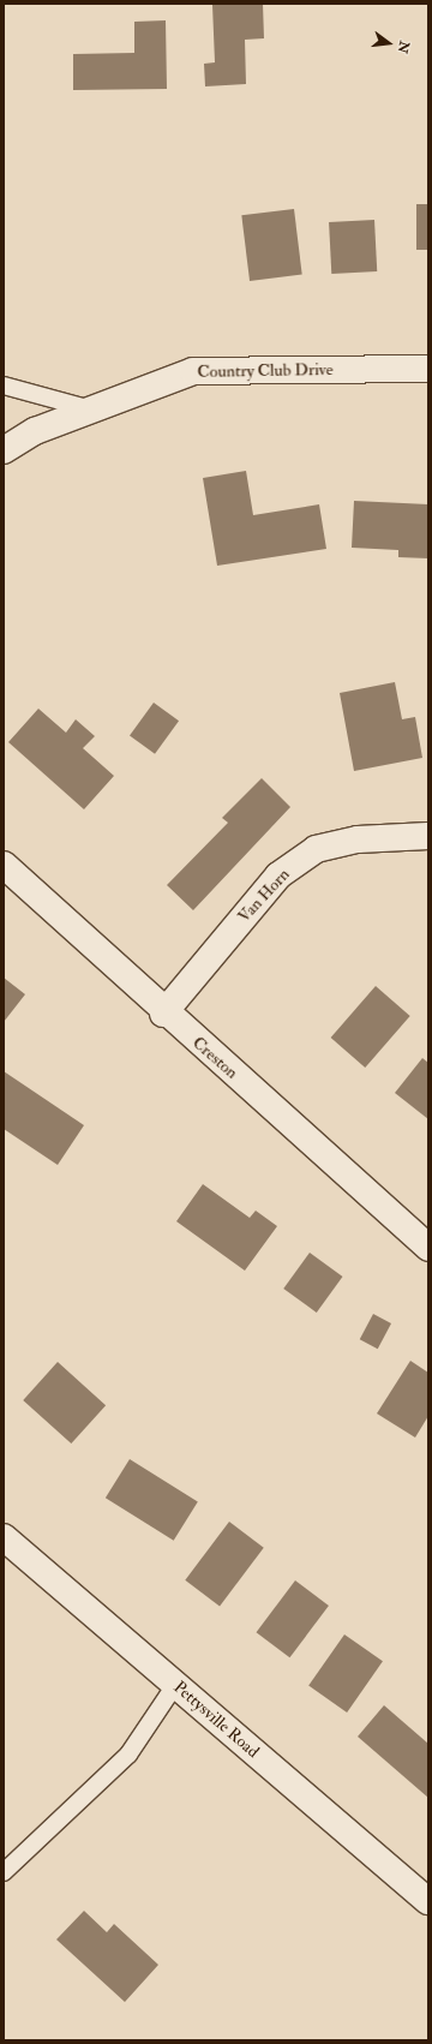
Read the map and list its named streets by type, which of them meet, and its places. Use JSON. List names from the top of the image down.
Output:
{
  "streets": {
    "street": [
      "Country Club Drive",
      "Van Horn",
      "Creston",
      "Pettysville Road"
    ]
  },
  "crossings": [
    ["Van Horn", "Creston"]
  ],
  "north": "right"
}
